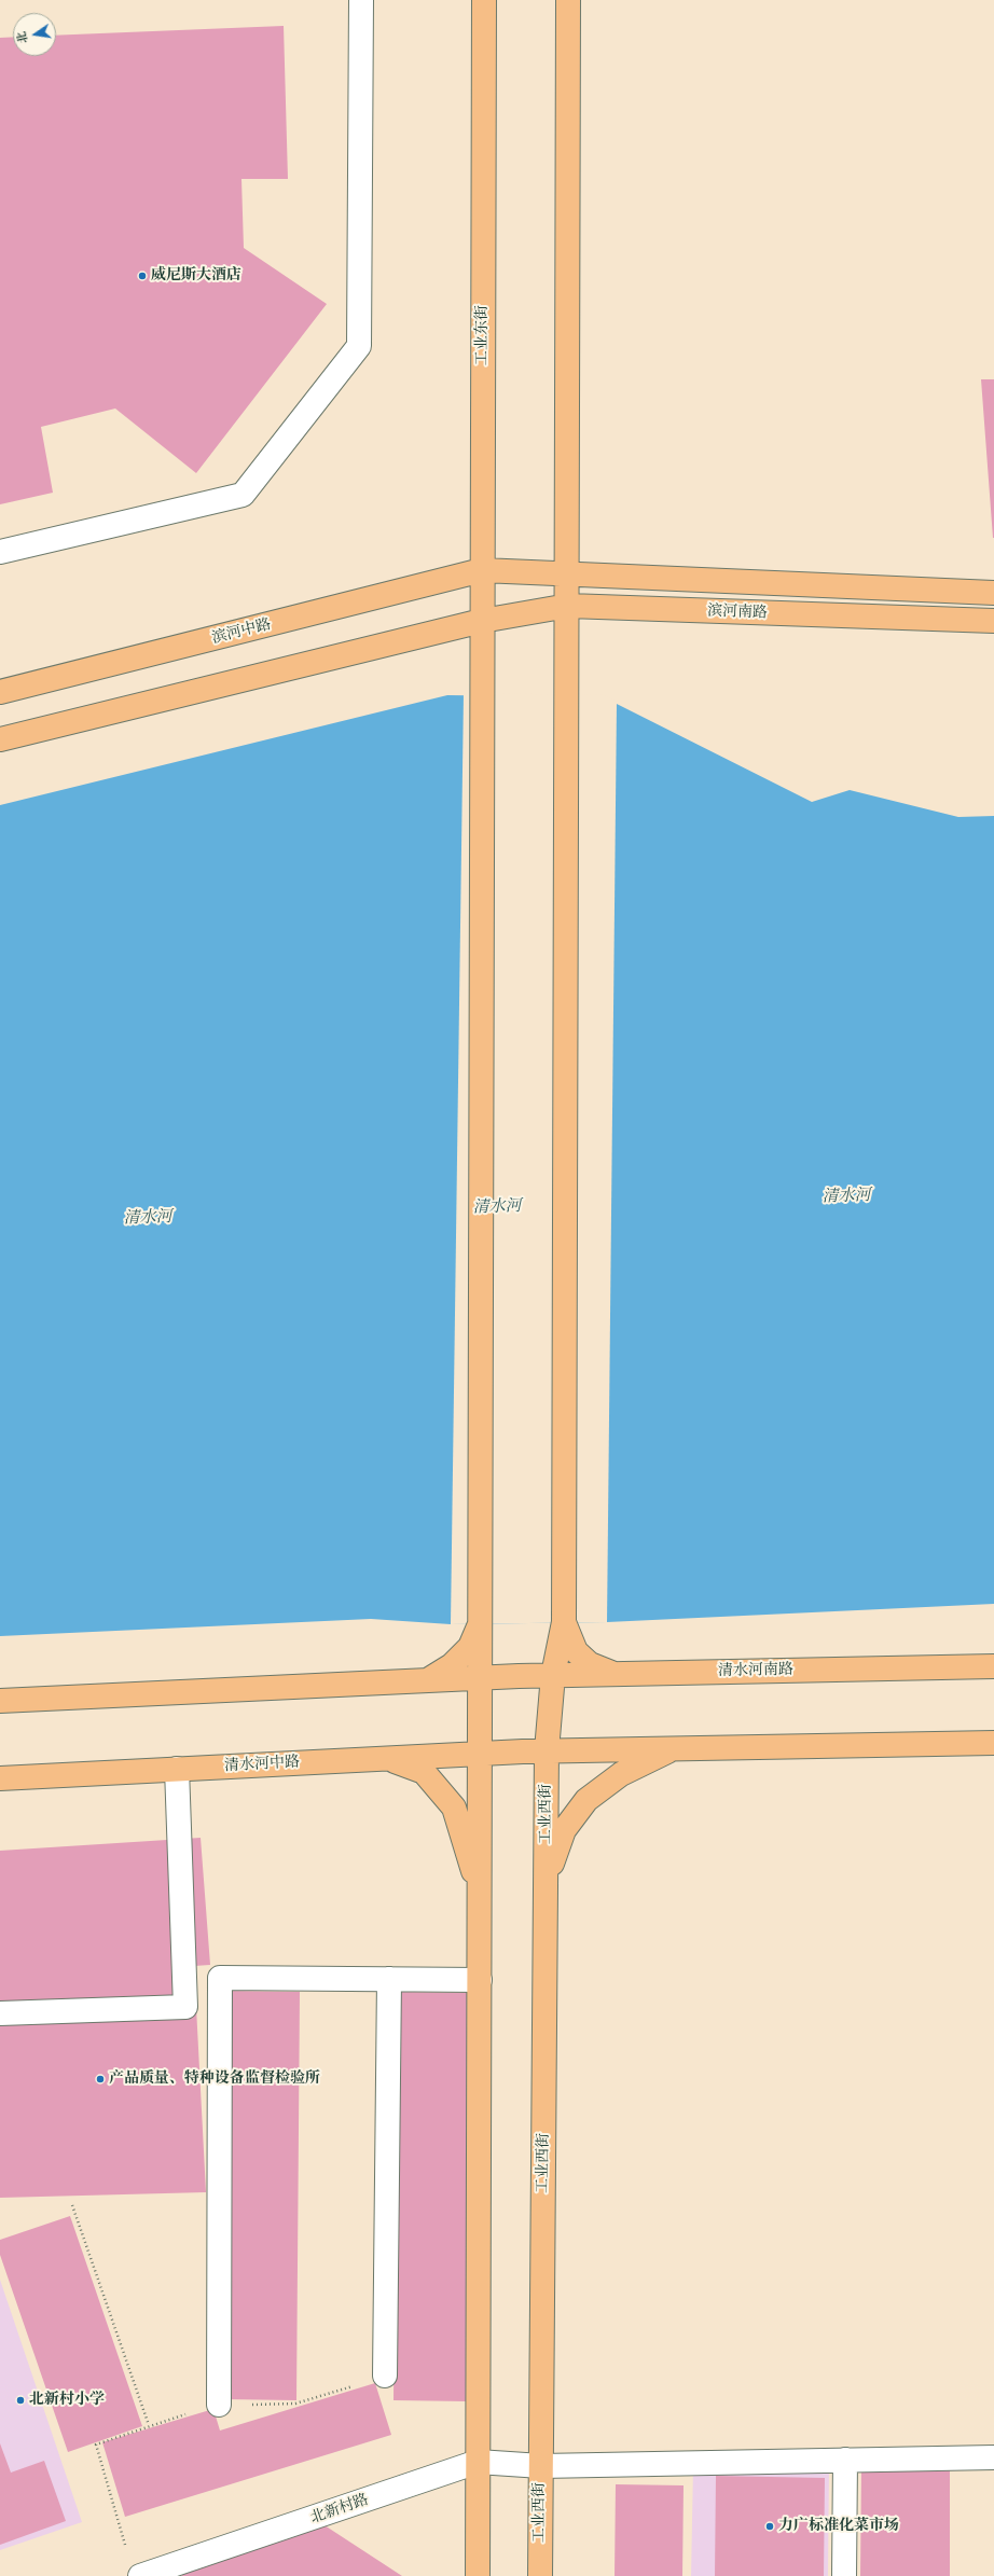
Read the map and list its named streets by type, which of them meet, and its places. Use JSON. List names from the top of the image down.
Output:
{
  "streets": {
    "main road": [
      "工业东街",
      "滨河南路",
      "滨河中路",
      "清水河南路",
      "清水河中路",
      "工业西街"
    ],
    "street": ["北新村路"]
  },
  "crossings": [
    ["工业东街", "滨河南路"],
    ["工业东街", "滨河中路"],
    ["工业东街", "清水河中路"],
    ["滨河南路", "滨河中路"],
    ["清水河南路", "工业西街"],
    ["清水河中路", "工业西街"],
    ["工业西街", "北新村路"]
  ],
  "water": ["清水河"],
  "places": [
    "威尼斯大酒店",
    "产品质量、特种设备监督检验所",
    "北新村小学",
    "力广标准化菜市场"
  ],
  "north": "left"
}
